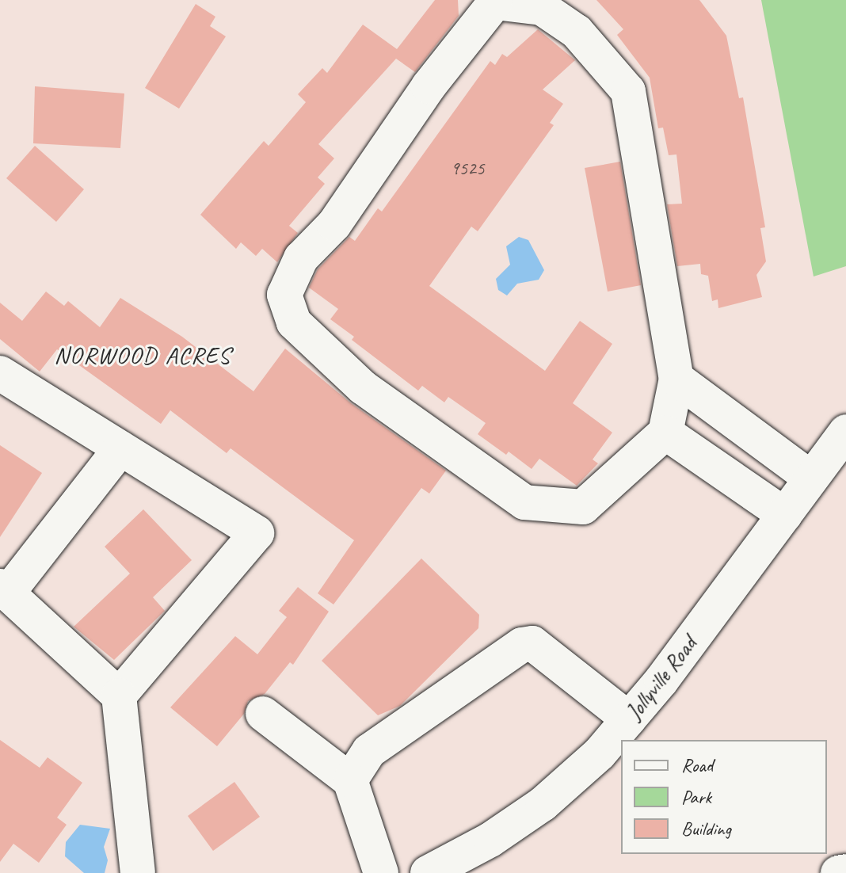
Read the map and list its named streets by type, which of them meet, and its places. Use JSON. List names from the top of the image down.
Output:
{
  "streets": {
    "street": ["Jollyville Road"]
  },
  "districts": ["NORWOOD ACRES"],
  "house_numbers": ["9525"],
  "legend": ["Road", "Park", "Building"]
}
